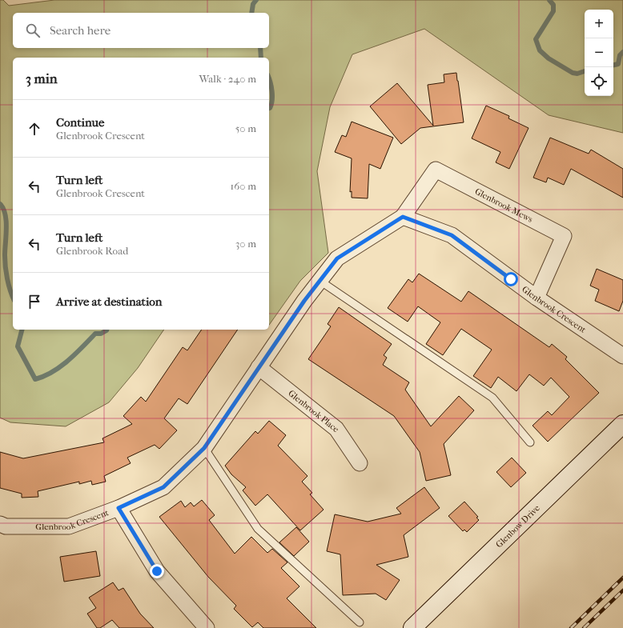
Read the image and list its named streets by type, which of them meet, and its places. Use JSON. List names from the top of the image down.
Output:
{
  "streets": {
    "street": [
      "Glenbrook Mews",
      "Glenbrook Crescent",
      "Glenbrook Place",
      "Glenbow Drive"
    ]
  },
  "crossings": [
    ["Glenbrook Mews", "Glenbrook Crescent"],
    ["Glenbrook Crescent", "Glenbrook Place"]
  ],
  "page": {
    "map_buttons": ["+", "−"],
    "search": "Search here",
    "heading": ["3 min", "Walk · 240 m"],
    "list": [
      ["Continue", "Glenbrook Crescent", "50 m"],
      ["Turn left", "Glenbrook Crescent", "160 m"],
      ["Turn left", "Glenbrook Road", "30 m"],
      "Arrive at destination"
    ]
  }
}
